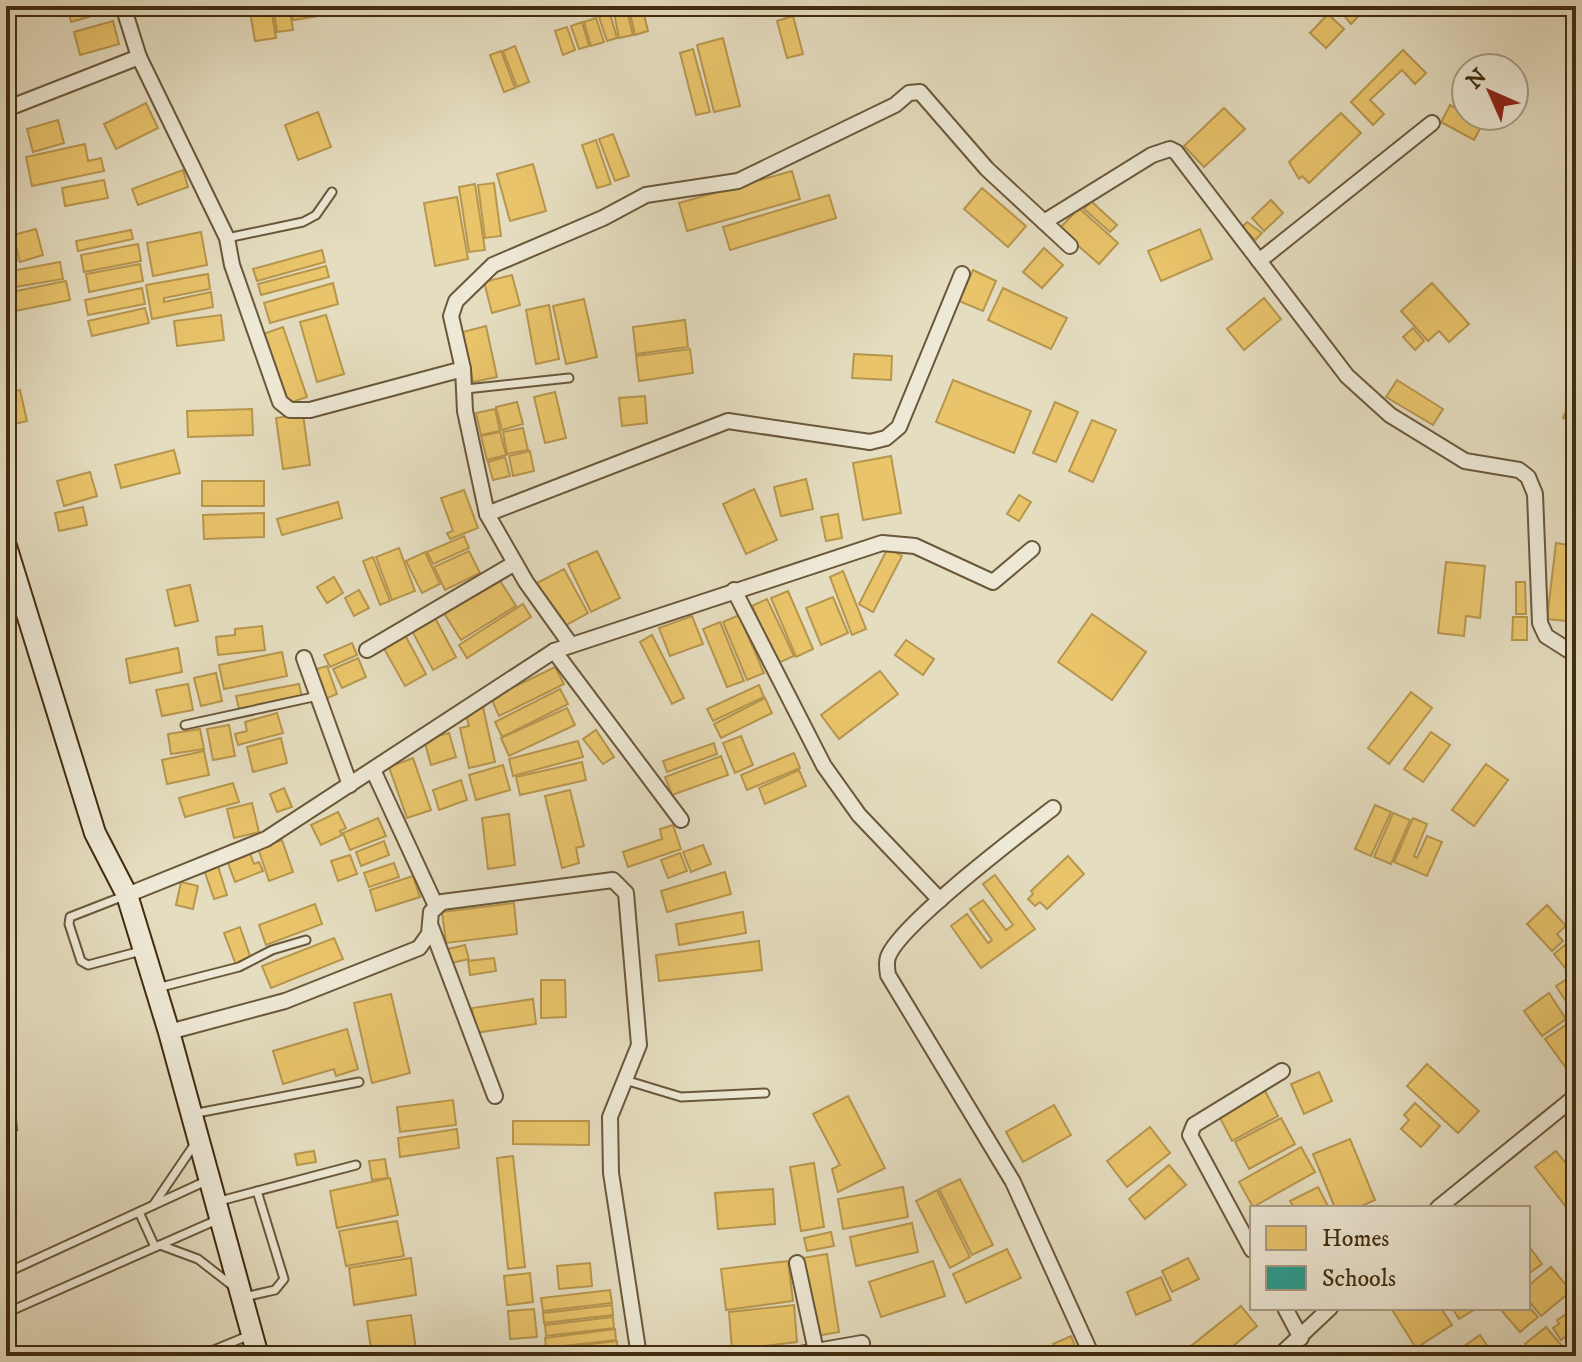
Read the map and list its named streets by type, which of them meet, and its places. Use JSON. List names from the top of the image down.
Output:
{
  "legend": ["Homes", "Schools"],
  "north": "top left"
}
